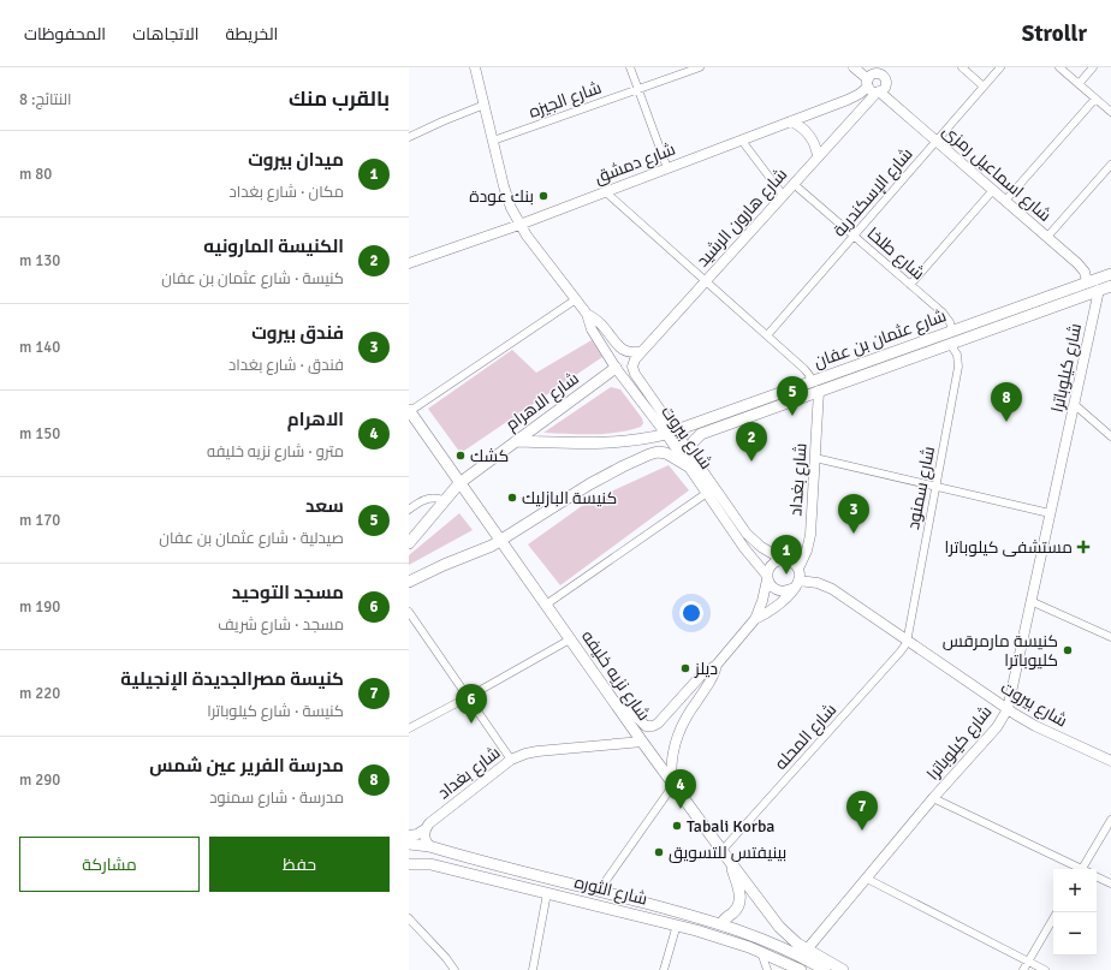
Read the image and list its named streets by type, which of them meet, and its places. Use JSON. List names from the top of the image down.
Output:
{
  "streets": {
    "main road": [
      "شارع عثمان بن عفان",
      "شارع الاهرام",
      "شارع نزيه خليفه",
      "شارع الثوره"
    ],
    "street": [
      "شارع الجيزه",
      "شارع دمشق",
      "شارع اسماعيل رمزى",
      "شارع الإسكندرية",
      "شارع هارون الرشيد",
      "شارع طلخا",
      "شارع كيلوباترا",
      "شارع بيروت",
      "شارع بغداد",
      "شارع سمنود",
      "شارع المحله"
    ]
  },
  "crossings": [
    ["شارع الجيزه", "شارع بيروت"],
    ["شارع دمشق", "شارع اسماعيل رمزى"],
    ["شارع دمشق", "شارع هارون الرشيد"],
    ["شارع دمشق", "شارع بيروت"],
    ["شارع اسماعيل رمزى", "شارع الإسكندرية"],
    ["شارع اسماعيل رمزى", "شارع هارون الرشيد"],
    ["شارع اسماعيل رمزى", "شارع عثمان بن عفان"],
    ["شارع الإسكندرية", "شارع طلخا"],
    ["شارع هارون الرشيد", "شارع طلخا"],
    ["شارع هارون الرشيد", "شارع بيروت"],
    ["شارع طلخا", "شارع عثمان بن عفان"],
    ["شارع عثمان بن عفان", "شارع كيلوباترا"],
    ["شارع عثمان بن عفان", "شارع الاهرام"],
    ["شارع عثمان بن عفان", "شارع بيروت"],
    ["شارع عثمان بن عفان", "شارع بغداد"],
    ["شارع عثمان بن عفان", "شارع سمنود"],
    ["شارع كيلوباترا", "شارع بيروت"],
    ["شارع كيلوباترا", "شارع نزيه خليفه"],
    ["شارع الاهرام", "شارع بيروت"],
    ["شارع الاهرام", "شارع نزيه خليفه"],
    ["شارع بيروت", "شارع بغداد"],
    ["شارع بيروت", "شارع سمنود"],
    ["شارع بيروت", "شارع المحله"],
    ["شارع بغداد", "شارع نزيه خليفه"],
    ["شارع سمنود", "شارع المحله"],
    ["شارع نزيه خليفه", "شارع المحله"]
  ],
  "places": {
    "other": [
      "بنك عودة",
      "كشك",
      "كنيسة البازليك",
      "كنيسة مارمرقس كليوباترا",
      "ديلز",
      "Tabali Korba",
      "بينيفتس للتسويق"
    ],
    "health": ["مستشفى كيلوباترا"]
  },
  "page": {
    "header": "Strollr",
    "nav": ["الخريطة", "الاتجاهات", "المحفوظات"],
    "heading": ["بالقرب منك", "النتائج: 8"],
    "list": [
      {
        "mark": "1",
        "name": "ميدان بيروت",
        "note": "مكان · شارع بغداد",
        "value": "80 m"
      },
      {
        "mark": "2",
        "name": "الكنيسة المارونيه",
        "note": "كنيسة · شارع عثمان بن عفان",
        "value": "130 m"
      },
      {
        "mark": "3",
        "name": "فندق بيروت",
        "note": "فندق · شارع بغداد",
        "value": "140 m"
      },
      {
        "mark": "4",
        "name": "الاهرام",
        "note": "مترو · شارع نزيه خليفه",
        "value": "150 m"
      },
      {
        "mark": "5",
        "name": "سعد",
        "note": "صيدلية · شارع عثمان بن عفان",
        "value": "170 m"
      },
      {
        "mark": "6",
        "name": "مسجد التوحيد",
        "note": "مسجد · شارع شريف",
        "value": "190 m"
      },
      {
        "mark": "7",
        "name": "كنيسة مصرالجديدة الإنجيلية",
        "note": "كنيسة · شارع كيلوباترا",
        "value": "220 m"
      },
      {
        "mark": "8",
        "name": "مدرسة الفرير عين شمس",
        "note": "مدرسة · شارع سمنود",
        "value": "290 m"
      }
    ],
    "pins": [
      "5",
      "8",
      "2",
      "3",
      "1",
      "6",
      "4",
      "7"
    ],
    "buttons": ["حفظ", "مشاركة"],
    "map_buttons": ["+", "−"]
  }
}
